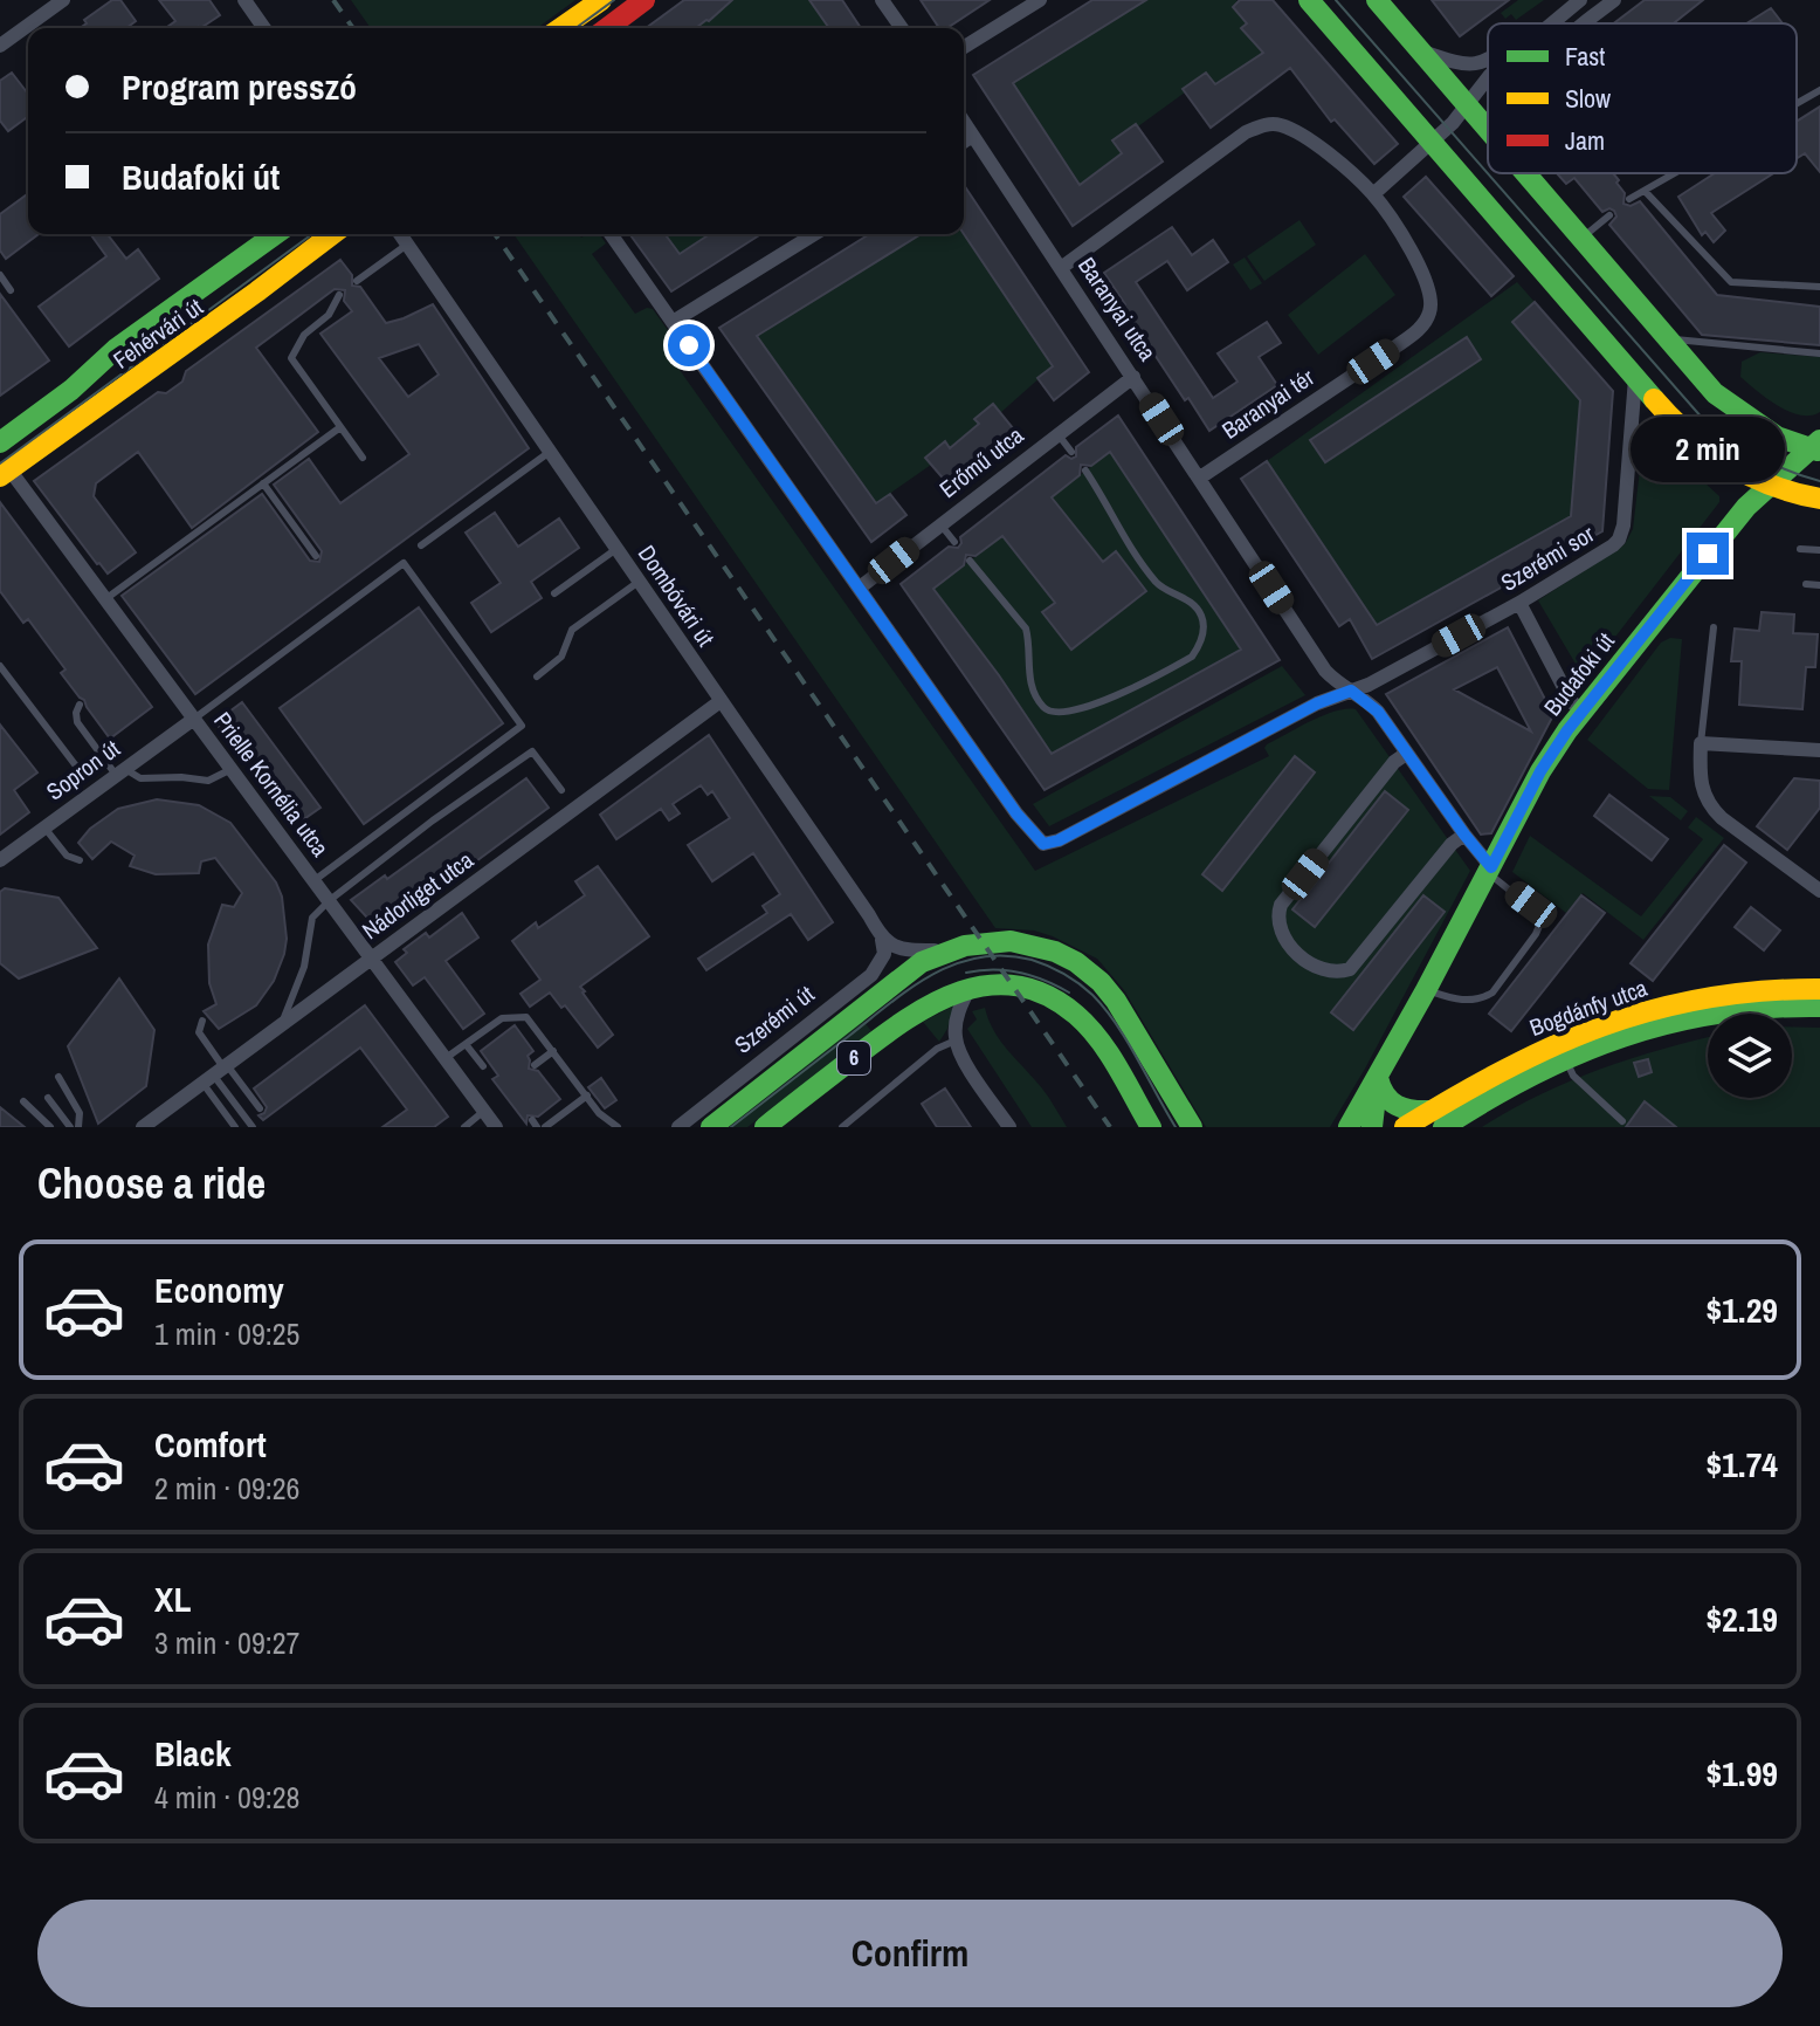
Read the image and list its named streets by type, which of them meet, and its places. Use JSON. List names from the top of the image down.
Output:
{
  "streets": {
    "main road": [
      "Fehérvári út",
      "Budafoki út",
      "Bogdánfy utca",
      "Szerémi út",
      "6"
    ],
    "street": [
      "Baranyai utca",
      "Baranyai tér",
      "Erőmű utca",
      "Szerémi sor",
      "Dombóvári út",
      "Sopron út",
      "Prielle Kornélia utca",
      "Nádorliget utca"
    ]
  },
  "crossings": [
    ["Baranyai utca", "Baranyai tér"],
    ["Baranyai utca", "Erőmű utca"],
    ["Baranyai utca", "Szerémi sor"],
    ["Baranyai utca", "Budafoki út"],
    ["Fehérvári út", "Prielle Kornélia utca"],
    ["Erőmű utca", "Szerémi sor"],
    ["Dombóvári út", "Nádorliget utca"],
    ["Dombóvári út", "Szerémi út"],
    ["Sopron út", "Prielle Kornélia utca"],
    ["Prielle Kornélia utca", "Nádorliget utca"]
  ],
  "legend": ["Fast", "Slow", "Jam"],
  "page": {
    "banner": ["Program presszó", "Budafoki út"],
    "bubble": "2 min",
    "heading": "Choose a ride",
    "list": [
      {
        "name": "Economy",
        "note": "1 min · 09:25",
        "value": "$1.29"
      },
      {
        "name": "Comfort",
        "note": "2 min · 09:26",
        "value": "$1.74"
      },
      {
        "name": "XL",
        "note": "3 min · 09:27",
        "value": "$2.19"
      },
      {
        "name": "Black",
        "note": "4 min · 09:28",
        "value": "$1.99"
      }
    ],
    "buttons": "Confirm"
  }
}
